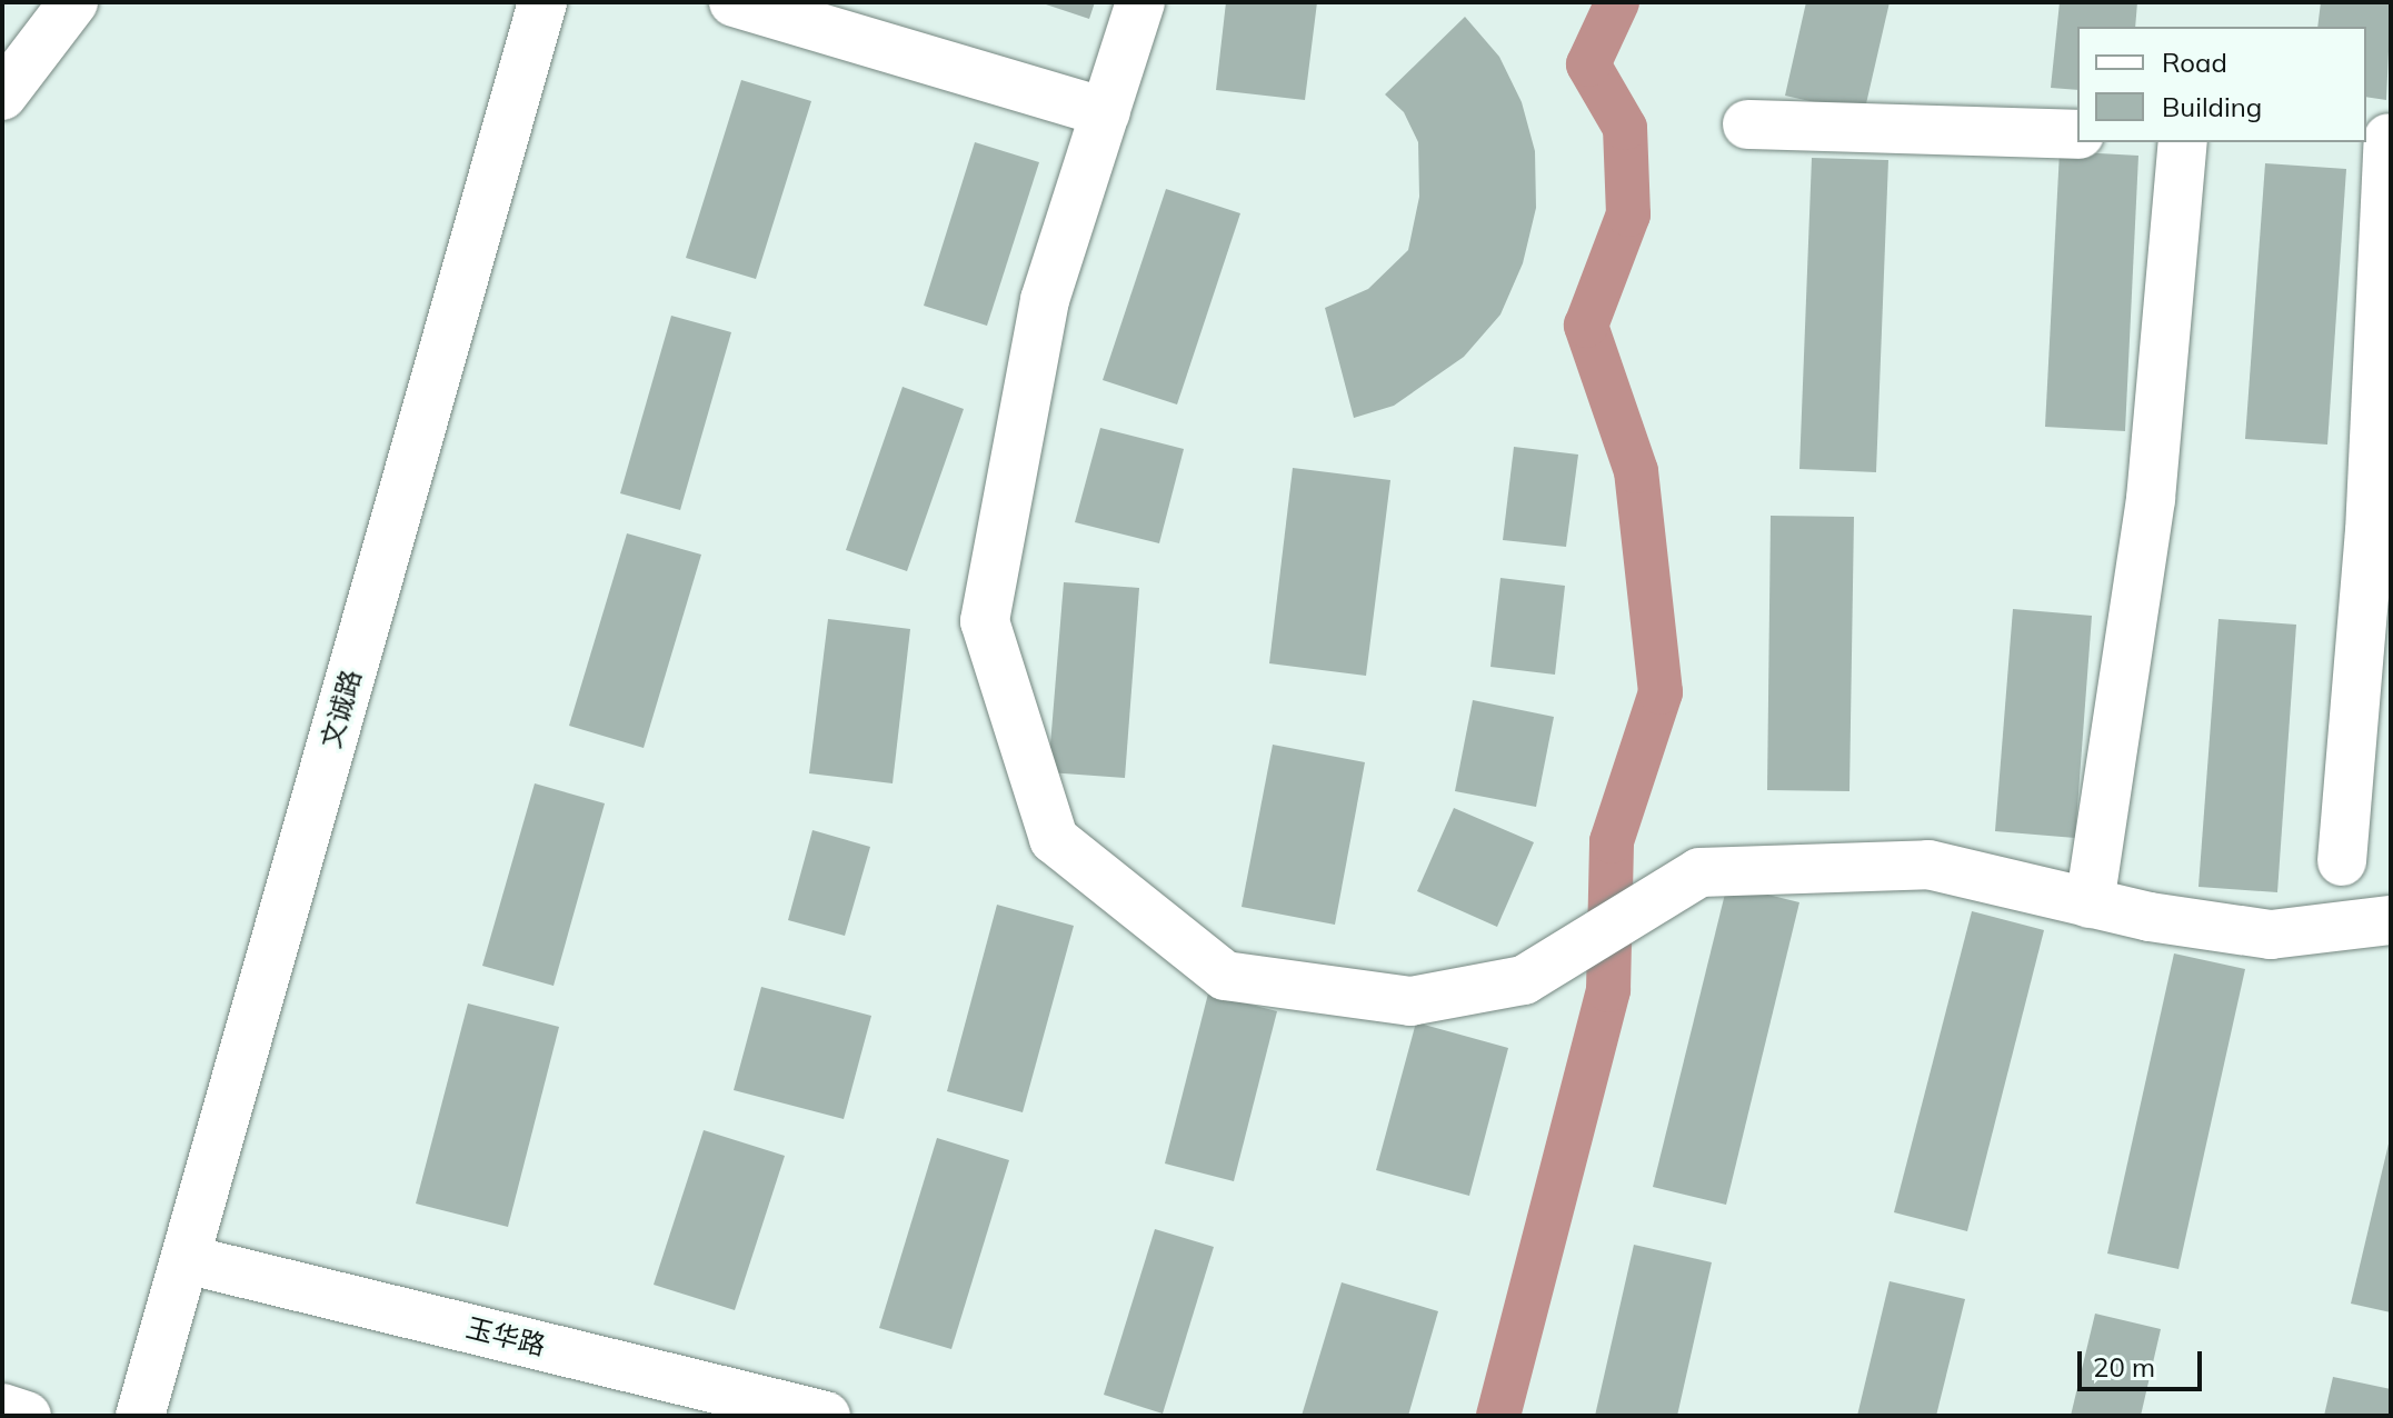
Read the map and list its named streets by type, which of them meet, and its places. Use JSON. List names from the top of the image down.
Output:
{
  "streets": {
    "street": ["文诚路", "玉华路"]
  },
  "crossings": [
    ["文诚路", "玉华路"]
  ],
  "legend": ["Road", "Building"],
  "scale_bar": "20 m"
}
